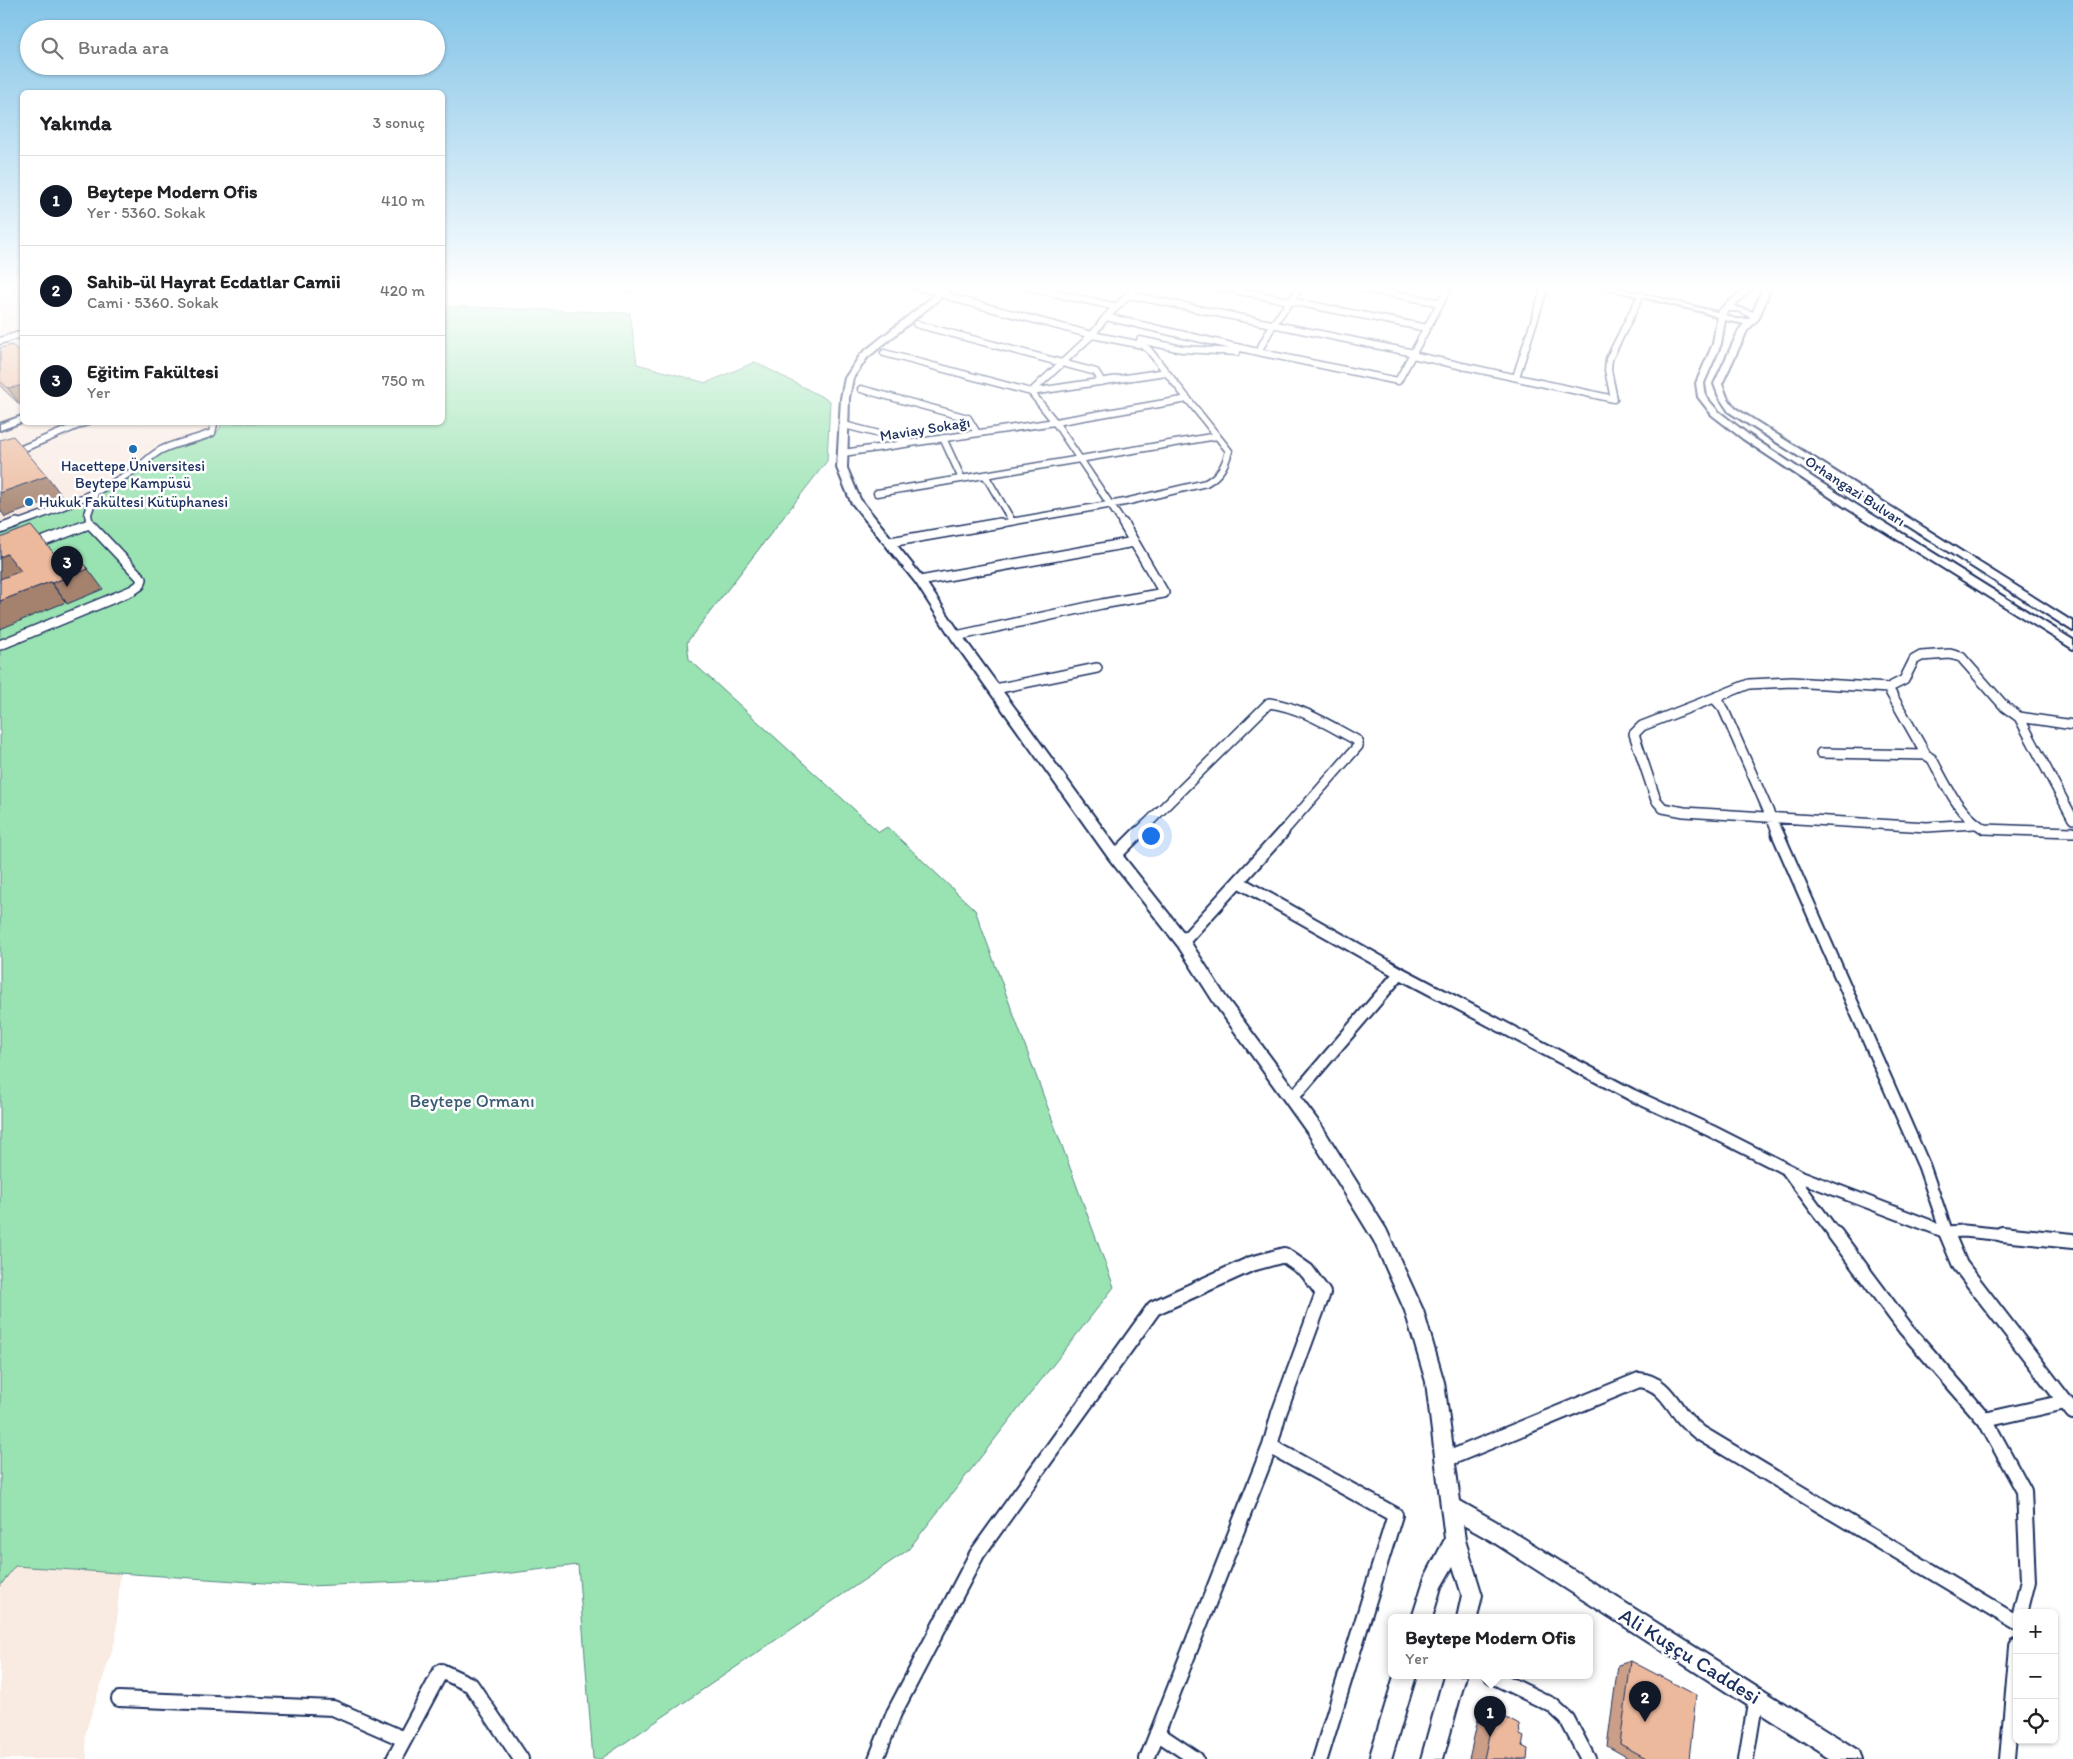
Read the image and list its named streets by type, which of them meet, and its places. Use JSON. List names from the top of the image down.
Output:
{
  "streets": {
    "main road": ["Orhangazi Bulvarı", "Ali Kuşçu Caddesi"],
    "street": ["Maviay Sokağı"]
  },
  "parks": ["Beytepe Ormanı"],
  "places": ["Hacettepe Üniversitesi Beytepe Kampüsü", "Hukuk Fakültesi Kütüphanesi"],
  "page": {
    "search": "Burada ara",
    "heading": ["Yakında", "3 sonuç"],
    "list": [
      {
        "mark": "1",
        "name": "Beytepe Modern Ofis",
        "note": "Yer · 5360. Sokak",
        "value": "410 m"
      },
      {
        "mark": "2",
        "name": "Sahib-ül Hayrat Ecdatlar Camii",
        "note": "Cami · 5360. Sokak",
        "value": "420 m"
      },
      {
        "mark": "3",
        "name": "Eğitim Fakültesi",
        "note": "Yer",
        "value": "750 m"
      }
    ],
    "pins": ["3", "2", "1"],
    "map_buttons": ["+", "−"],
    "popup": ["Beytepe Modern Ofis", "Yer"]
  }
}
